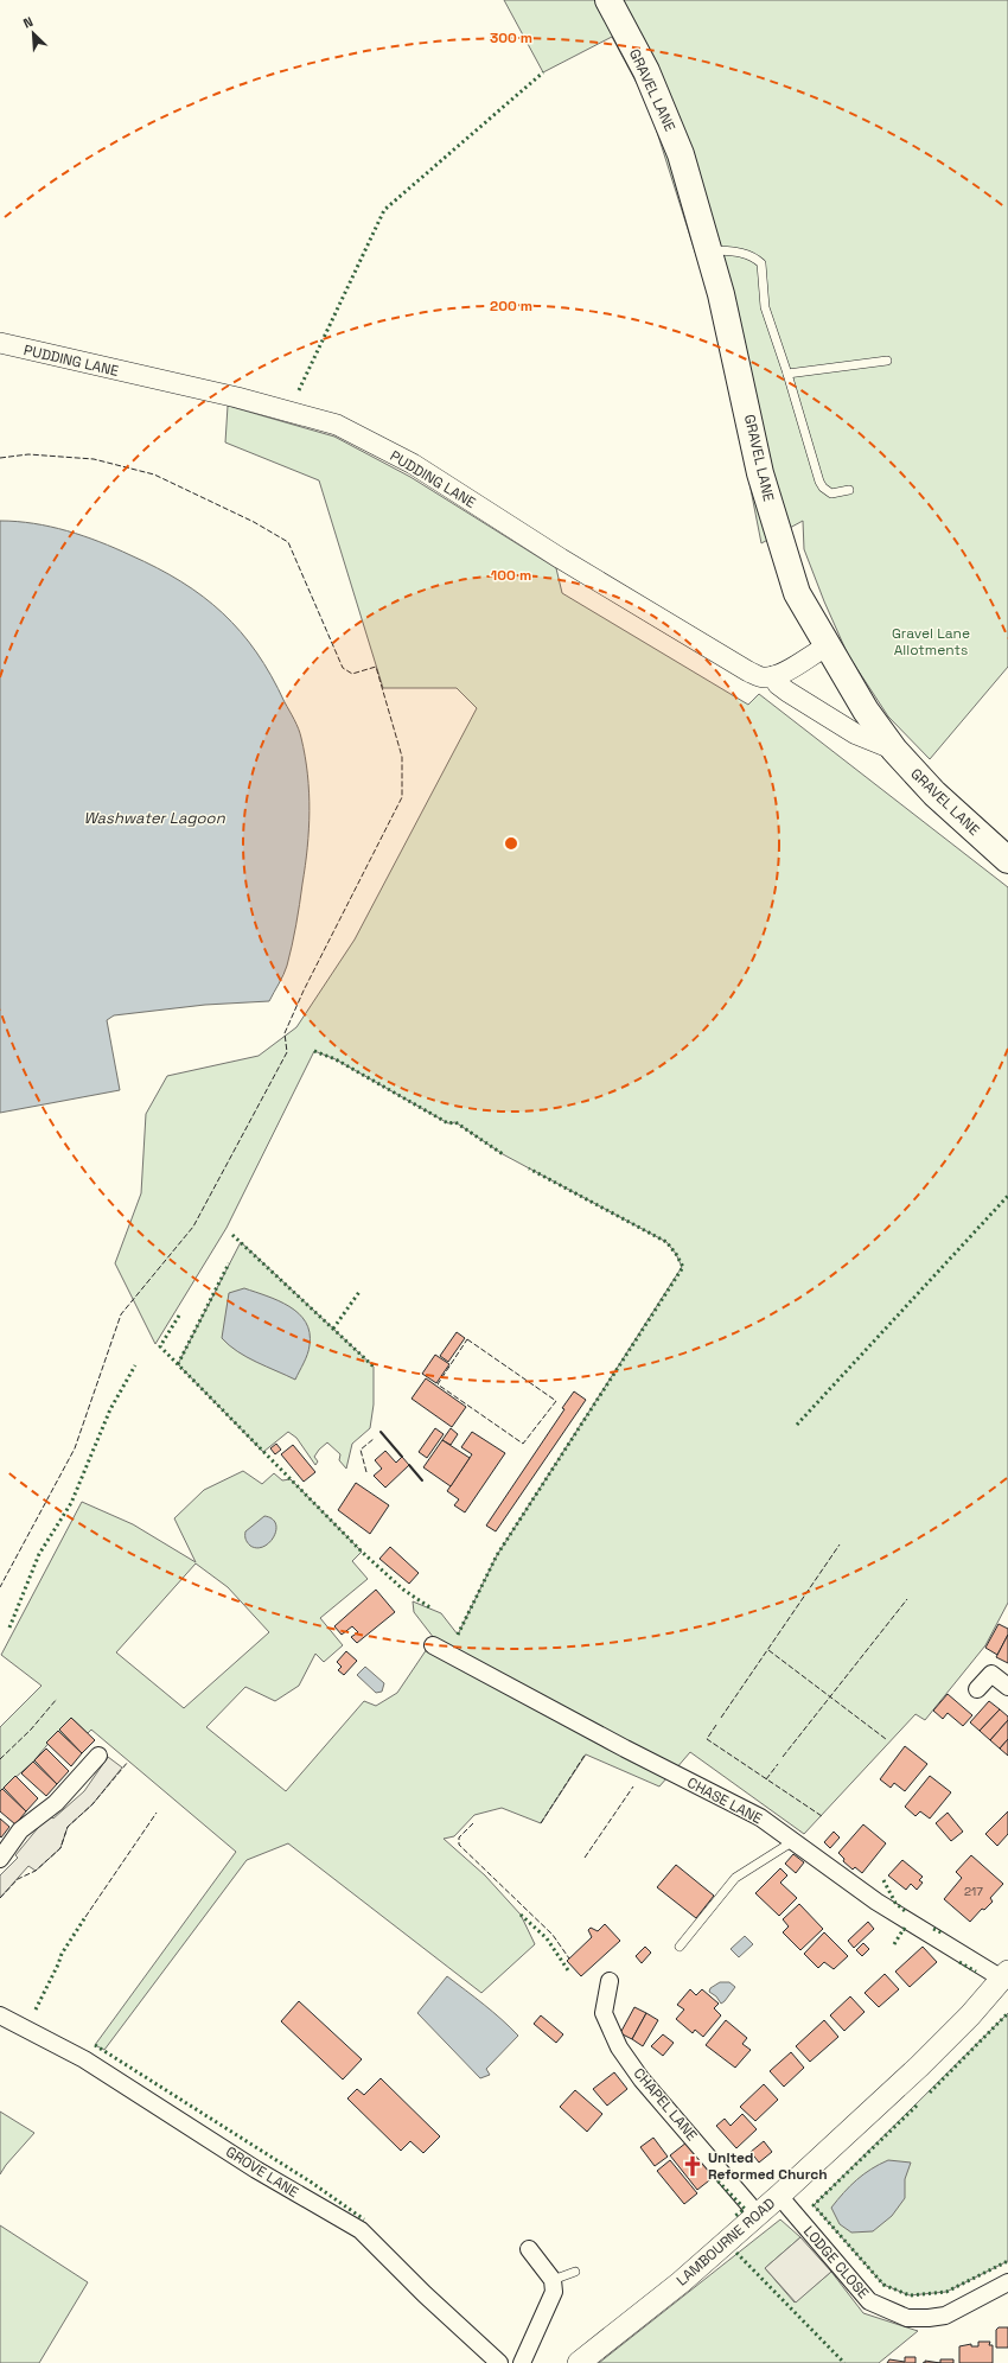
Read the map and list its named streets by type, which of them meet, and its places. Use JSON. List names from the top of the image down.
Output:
{
  "streets": {
    "main road": ["GRAVEL LANE", "LAMBOURNE ROAD"],
    "street": [
      "PUDDING LANE",
      "CHASE LANE",
      "CHAPEL LANE",
      "GROVE LANE",
      "LODGE CLOSE"
    ]
  },
  "crossings": [
    ["CHASE LANE", "LAMBOURNE ROAD"],
    ["CHAPEL LANE", "LAMBOURNE ROAD"],
    ["LAMBOURNE ROAD", "LODGE CLOSE"]
  ],
  "water": ["Washwater Lagoon"],
  "parks": ["Gravel Lane Allotments"],
  "places": {
    "church": ["United Reformed Church"]
  },
  "house_numbers": ["217"],
  "north": "top left",
  "rings": ["300 m", "200 m", "100 m"]
}
